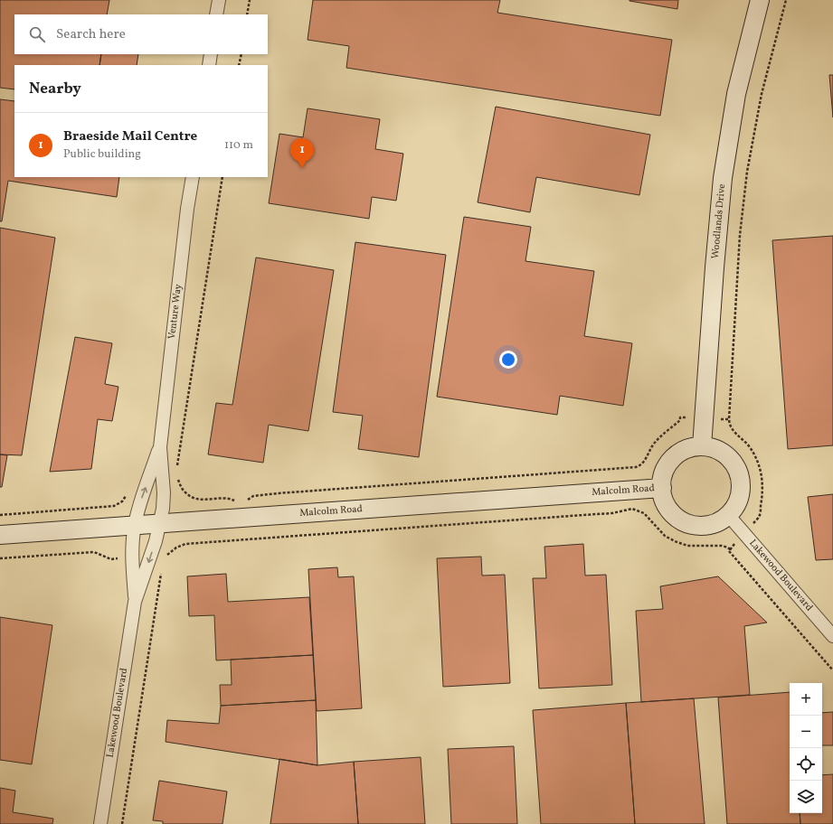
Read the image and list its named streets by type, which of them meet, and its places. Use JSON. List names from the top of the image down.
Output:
{
  "streets": {
    "street": [
      "Woodlands Drive",
      "Venture Way",
      "Malcolm Road",
      "Lakewood Boulevard"
    ]
  },
  "crossings": [
    ["Woodlands Drive", "Malcolm Road"],
    ["Woodlands Drive", "Lakewood Boulevard"],
    ["Venture Way", "Malcolm Road"],
    ["Venture Way", "Lakewood Boulevard"],
    ["Malcolm Road", "Lakewood Boulevard"]
  ],
  "page": {
    "search": "Search here",
    "heading": "Nearby",
    "list": [
      {
        "mark": "1",
        "name": "Braeside Mail Centre",
        "note": "Public building",
        "value": "110 m"
      }
    ],
    "pins": "1",
    "map_buttons": ["+", "−"]
  }
}
